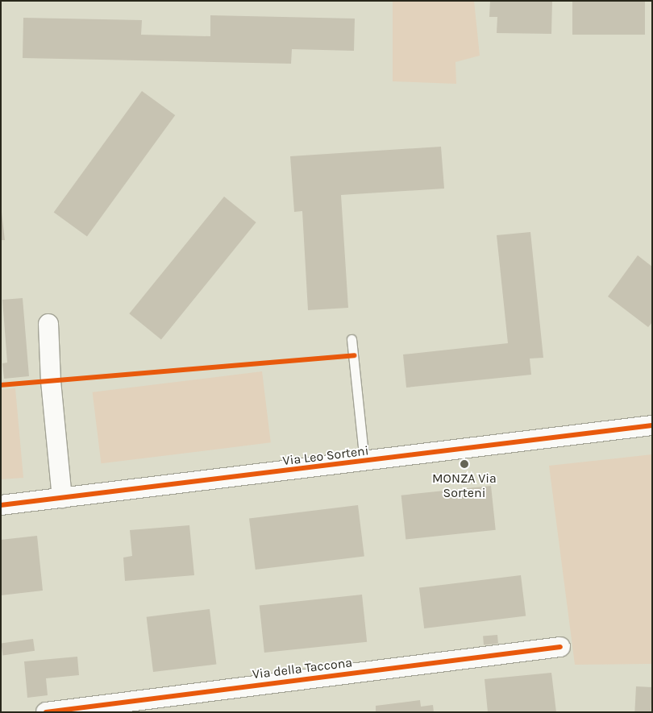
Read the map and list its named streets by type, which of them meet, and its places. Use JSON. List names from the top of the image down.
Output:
{
  "streets": {
    "street": ["Via Leo Sorteni", "Via della Taccona"]
  },
  "places": ["MONZA Via Sorteni"]
}
